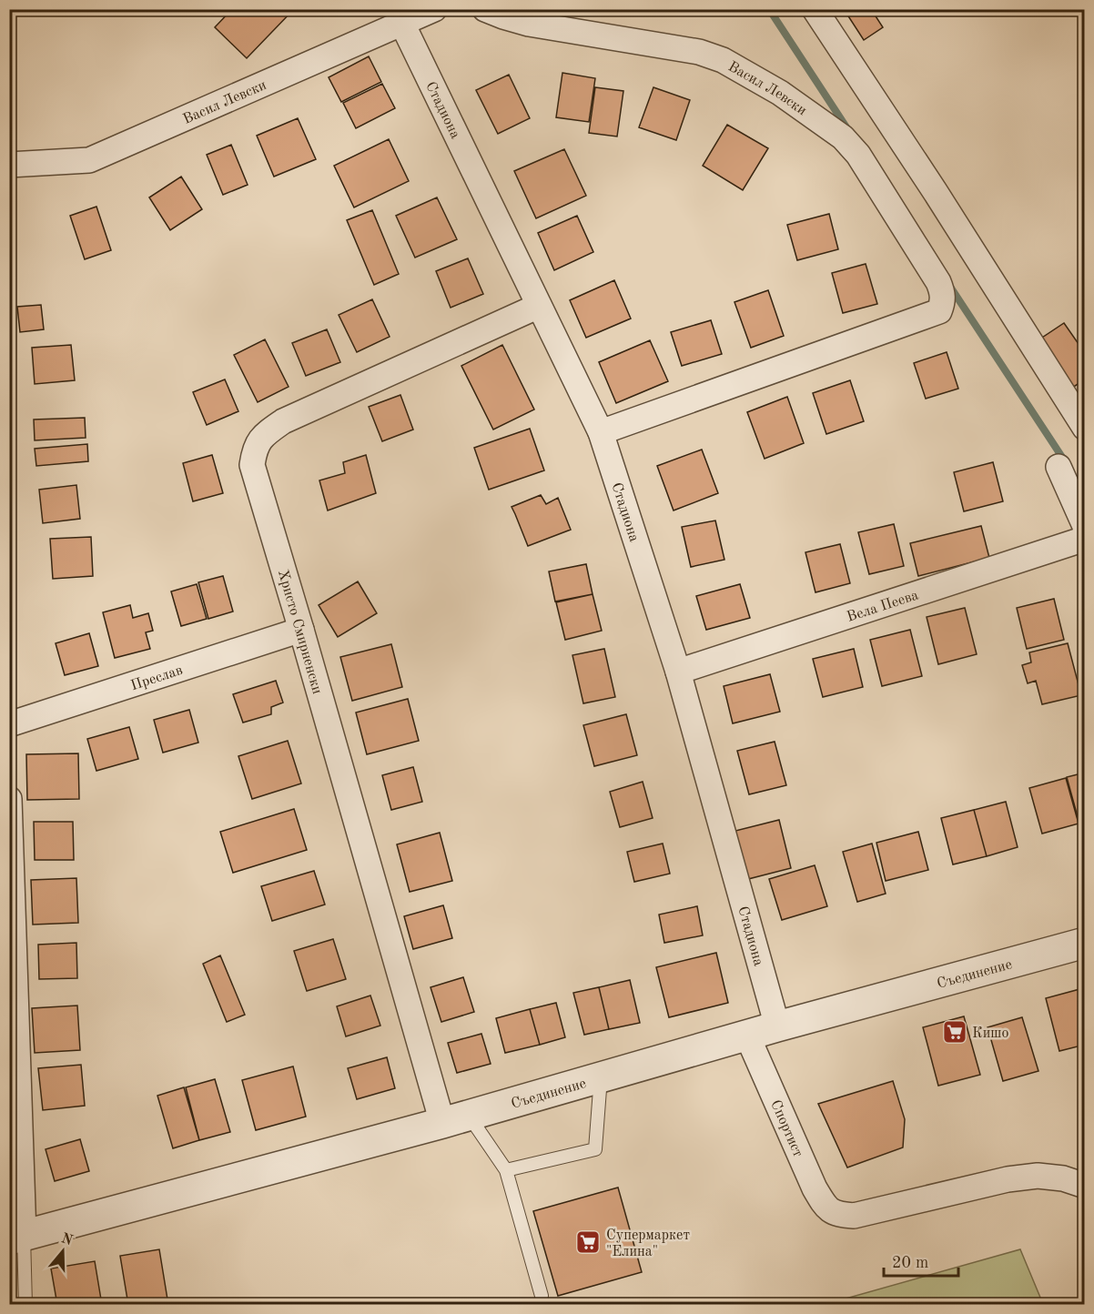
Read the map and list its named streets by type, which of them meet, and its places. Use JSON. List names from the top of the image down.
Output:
{
  "streets": {
    "street": [
      "Васил Левски",
      "Стадиона",
      "Вела Пеева",
      "Христо Смирненски",
      "Преслав",
      "Съединение",
      "Спортист"
    ]
  },
  "crossings": [
    ["Васил Левски", "Стадиона"],
    ["Стадиона", "Вела Пеева"],
    ["Стадиона", "Христо Смирненски"],
    ["Стадиона", "Съединение"],
    ["Христо Смирненски", "Преслав"],
    ["Христо Смирненски", "Съединение"],
    ["Съединение", "Спортист"]
  ],
  "places": {
    "supermarket": ["Кишо", "Супермаркет \"Елина\""]
  },
  "scale_bar": "20 m",
  "north": "top"
}
